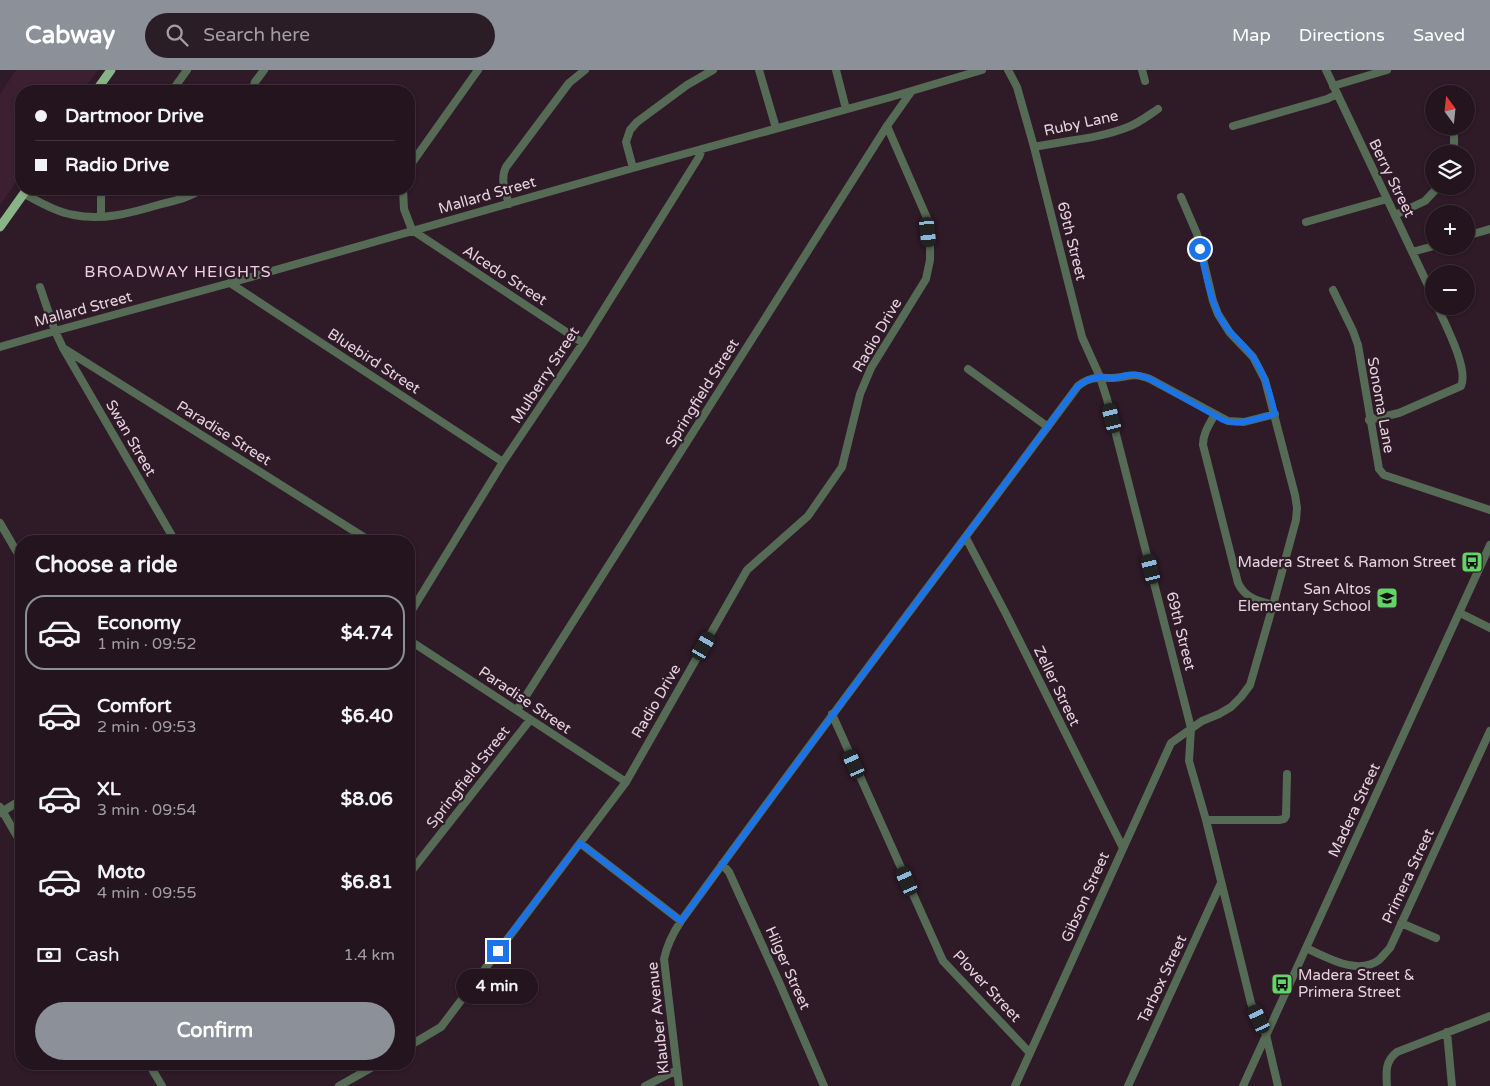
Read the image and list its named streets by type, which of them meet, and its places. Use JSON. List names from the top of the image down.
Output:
{
  "streets": {
    "street": [
      "Ruby Lane",
      "Berry Street",
      "Mallard Street",
      "69th Street",
      "Alcedo Street",
      "Radio Drive",
      "Bluebird Street",
      "Mulberry Street",
      "Springfield Street",
      "Sonoma Lane",
      "Paradise Street",
      "Swan Street",
      "Zeller Street",
      "Madera Street",
      "Primera Street",
      "Gibson Street",
      "Hilger Street",
      "Tarbox Street",
      "Plover Street",
      "Klauber Avenue"
    ]
  },
  "crossings": [
    ["Ruby Lane", "69th Street"],
    ["Mallard Street", "Alcedo Street"],
    ["Mallard Street", "Bluebird Street"],
    ["Mallard Street", "Mulberry Street"],
    ["Mallard Street", "Springfield Street"],
    ["Mallard Street", "Swan Street"],
    ["69th Street", "Madera Street"],
    ["69th Street", "Gibson Street"],
    ["69th Street", "Tarbox Street"],
    ["69th Street", "Klauber Avenue"],
    ["Alcedo Street", "Mulberry Street"],
    ["Radio Drive", "Springfield Street"],
    ["Radio Drive", "Paradise Street"],
    ["Bluebird Street", "Mulberry Street"],
    ["Springfield Street", "Paradise Street"],
    ["Paradise Street", "Swan Street"],
    ["Zeller Street", "Gibson Street"],
    ["Zeller Street", "Klauber Avenue"],
    ["Madera Street", "Primera Street"],
    ["Gibson Street", "Plover Street"],
    ["Hilger Street", "Klauber Avenue"],
    ["Plover Street", "Klauber Avenue"]
  ],
  "districts": ["BROADWAY HEIGHTS"],
  "places": {
    "bus stop": ["Madera Street & Ramon Street", "Madera Street & Primera Street"],
    "school or university": ["San Altos Elementary School"]
  },
  "north": "top",
  "page": {
    "header": "Cabway",
    "search": "Search here",
    "nav": ["Map", "Directions", "Saved"],
    "map_buttons": ["+", "−"],
    "banner": ["Dartmoor Drive", "Radio Drive"],
    "heading": "Choose a ride",
    "list": [
      {
        "name": "Economy",
        "note": "1 min · 09:52",
        "value": "$4.74"
      },
      {
        "name": "Comfort",
        "note": "2 min · 09:53",
        "value": "$6.40"
      },
      {
        "name": "XL",
        "note": "3 min · 09:54",
        "value": "$8.06"
      },
      {
        "name": "Moto",
        "note": "4 min · 09:55",
        "value": "$6.81"
      }
    ],
    "pay": ["Cash", "1.4 km"],
    "bubble": "4 min",
    "buttons": "Confirm"
  }
}
